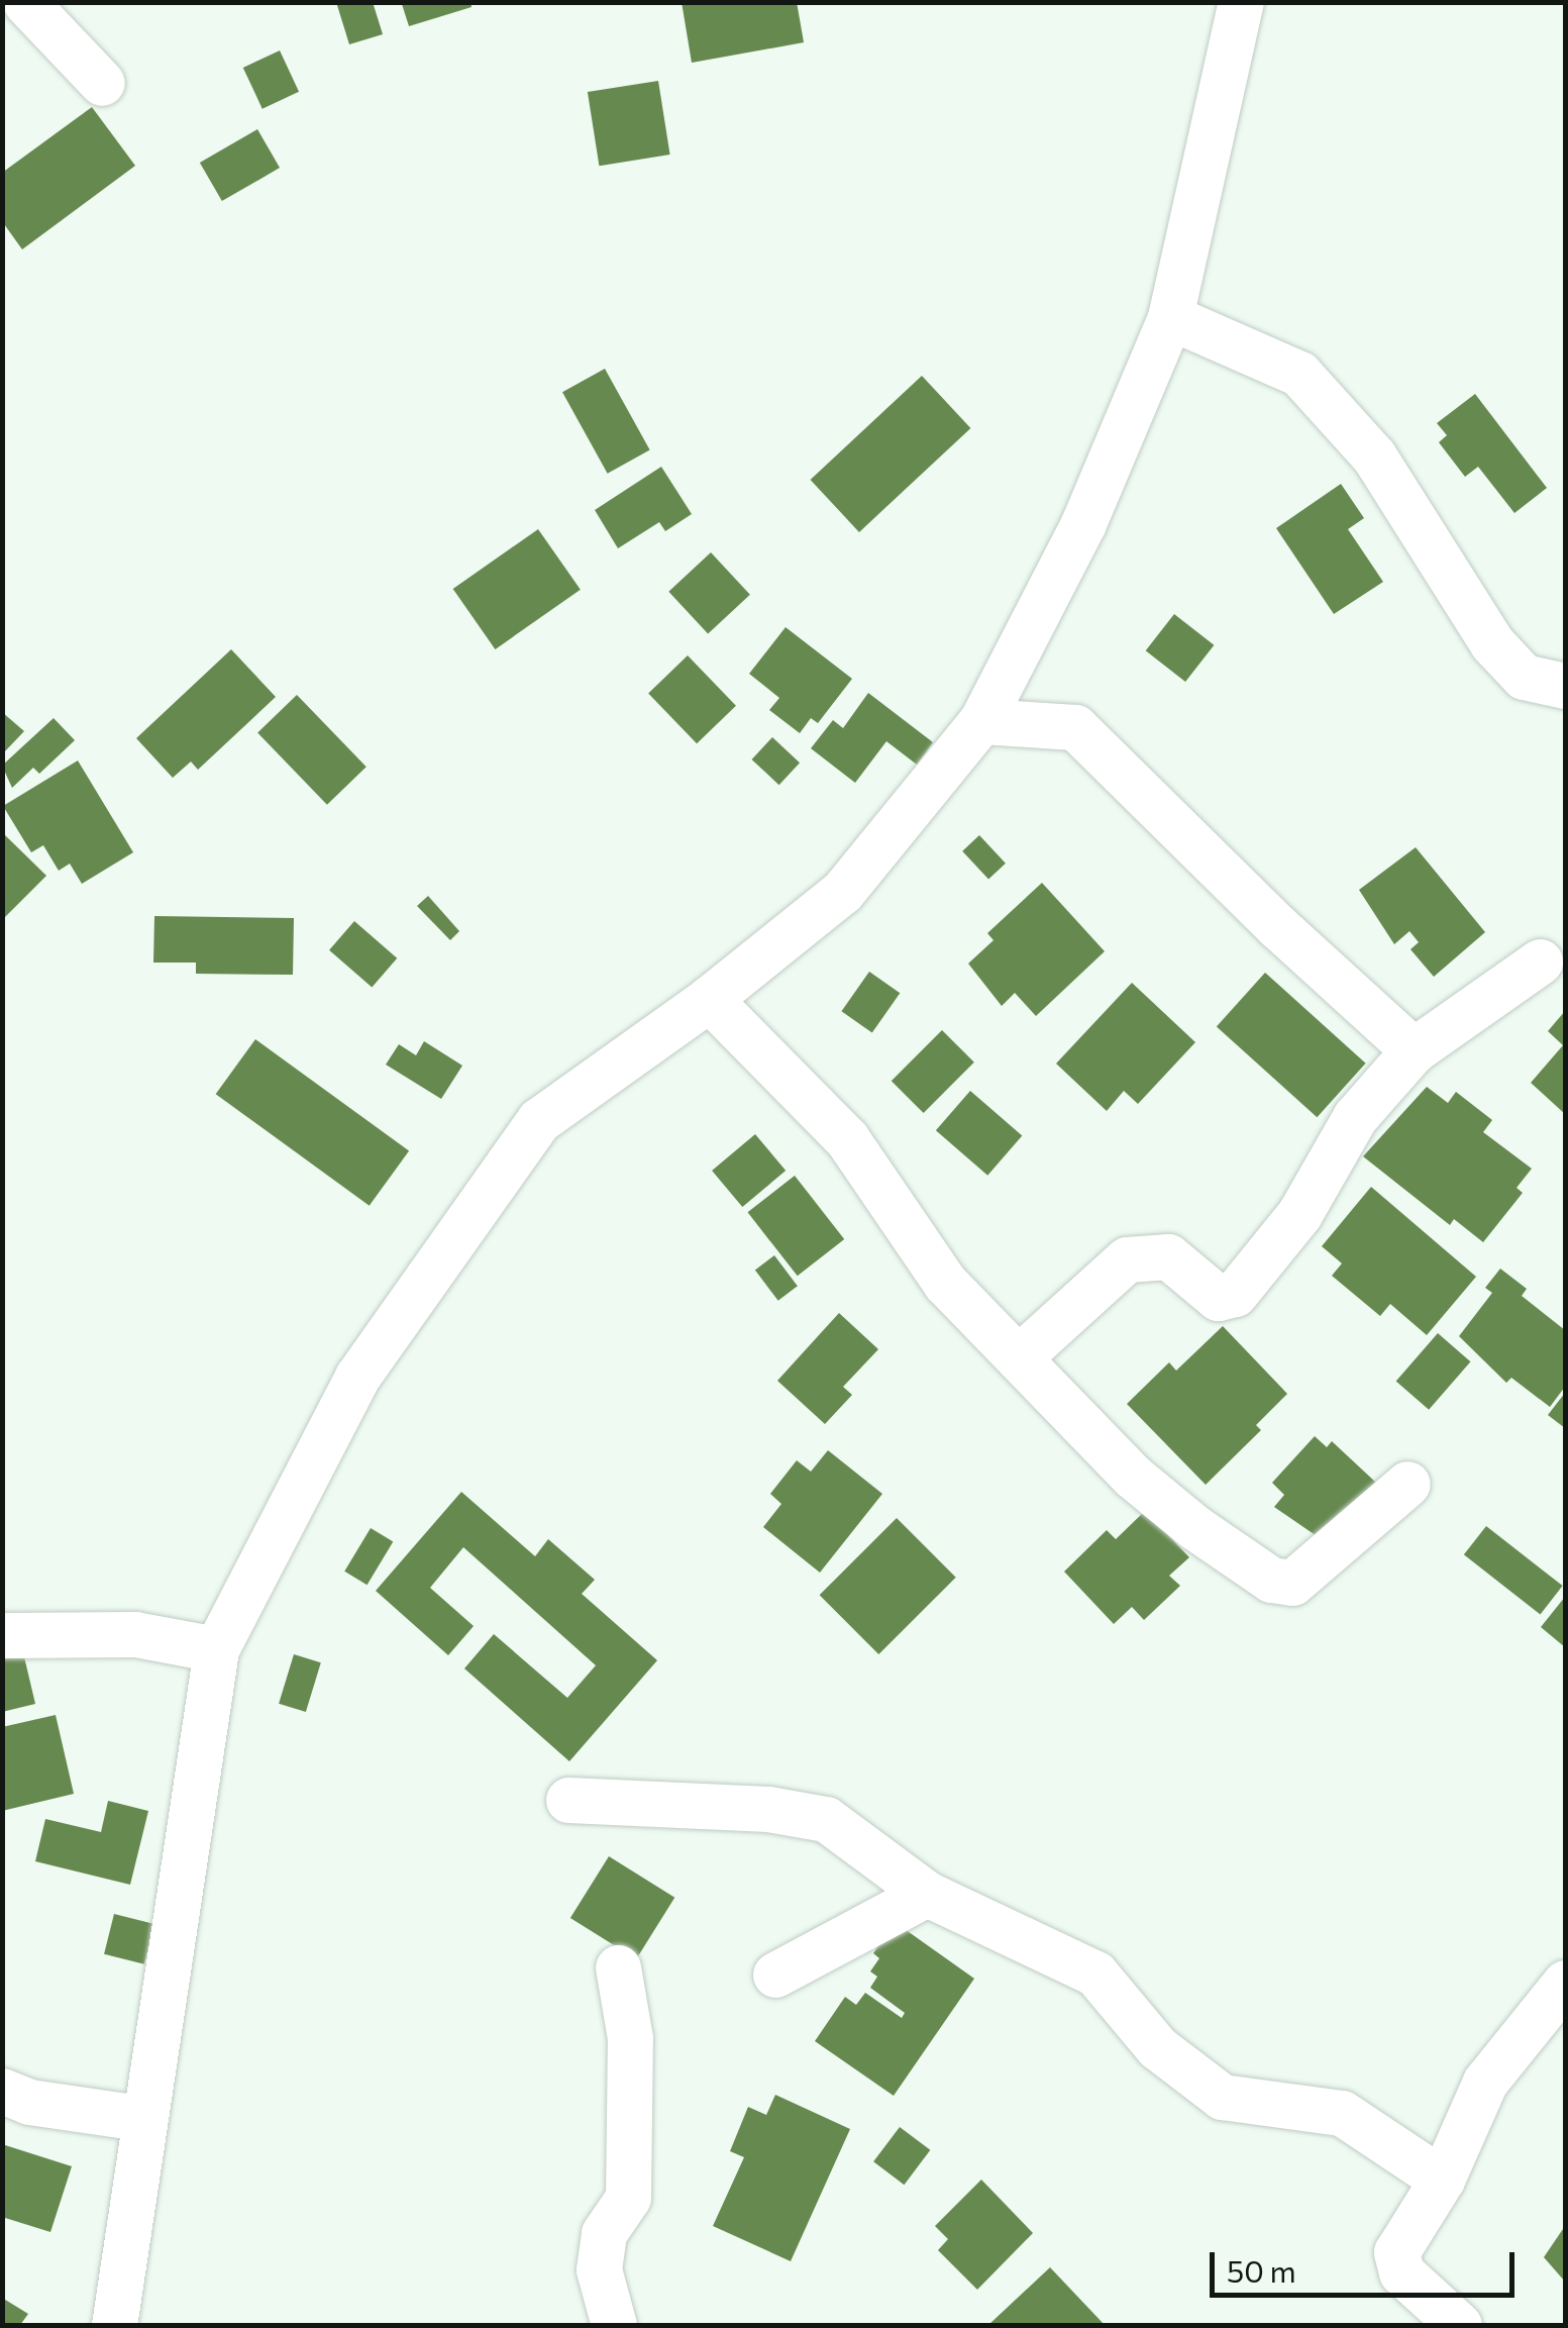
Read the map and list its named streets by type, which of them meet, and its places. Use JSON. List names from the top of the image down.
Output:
{
  "scale_bar": "50 m"
}
